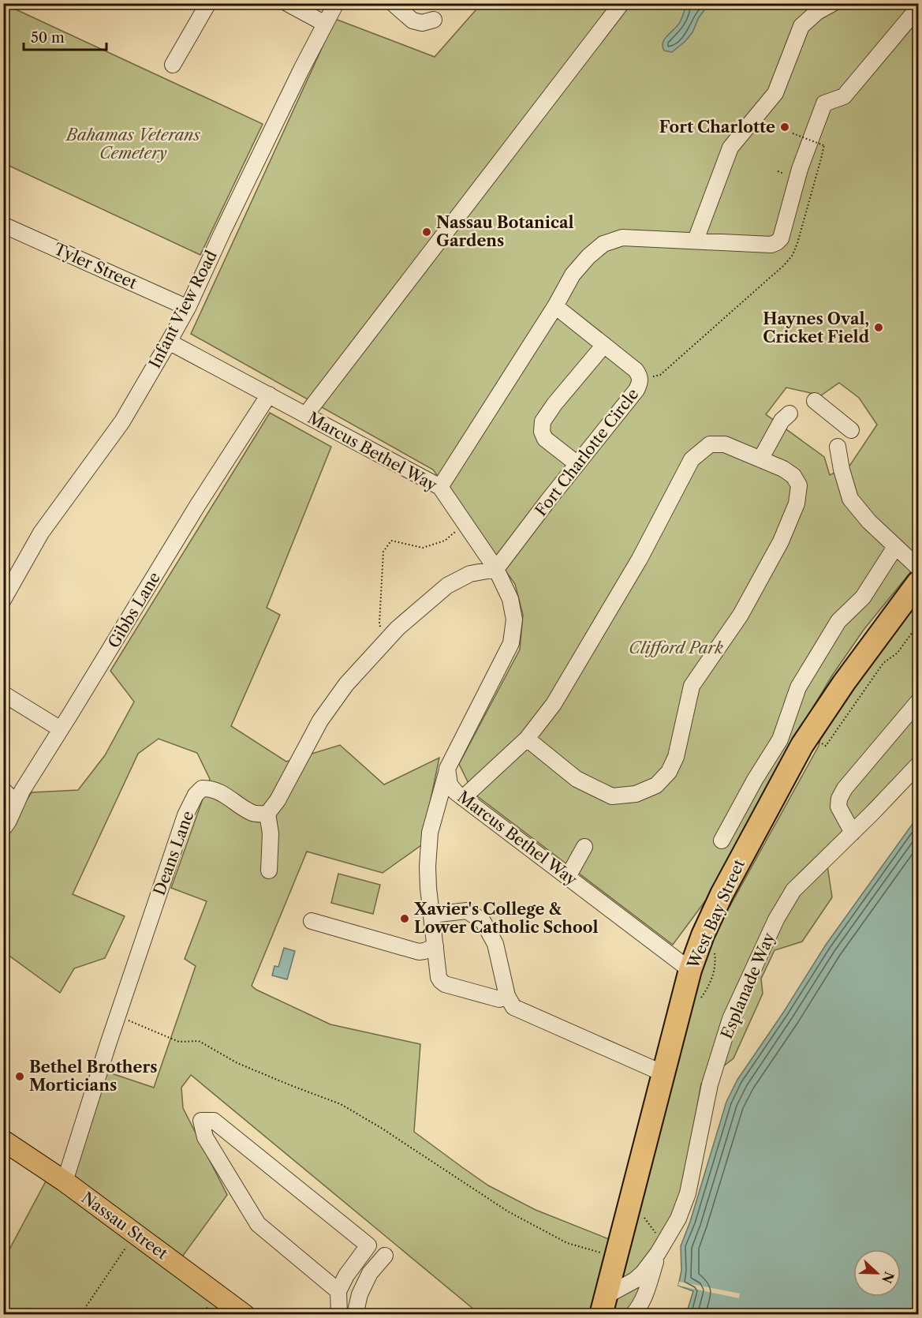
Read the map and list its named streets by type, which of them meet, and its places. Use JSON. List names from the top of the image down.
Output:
{
  "streets": {
    "highway": ["West Bay Street"],
    "main road": ["Nassau Street"],
    "street": [
      "Tyler Street",
      "Infant View Road",
      "Marcus Bethel Way",
      "Fort Charlotte Circle",
      "Gibbs Lane",
      "Deans Lane",
      "Esplanade Way"
    ]
  },
  "crossings": [
    ["Tyler Street", "Infant View Road"],
    ["Infant View Road", "Marcus Bethel Way"],
    ["Marcus Bethel Way", "Fort Charlotte Circle"],
    ["Marcus Bethel Way", "Gibbs Lane"],
    ["Marcus Bethel Way", "West Bay Street"],
    ["Deans Lane", "Nassau Street"],
    ["West Bay Street", "Esplanade Way"]
  ],
  "parks": ["Bahamas Veterans Cemetery", "Clifford Park"],
  "places": [
    "Fort Charlotte",
    "Nassau Botanical Gardens",
    "Haynes Oval, Cricket Field",
    "Xavier's College & Lower Catholic School",
    "Bethel Brothers Morticians"
  ],
  "scale_bar": "50 m",
  "north": "right"
}
